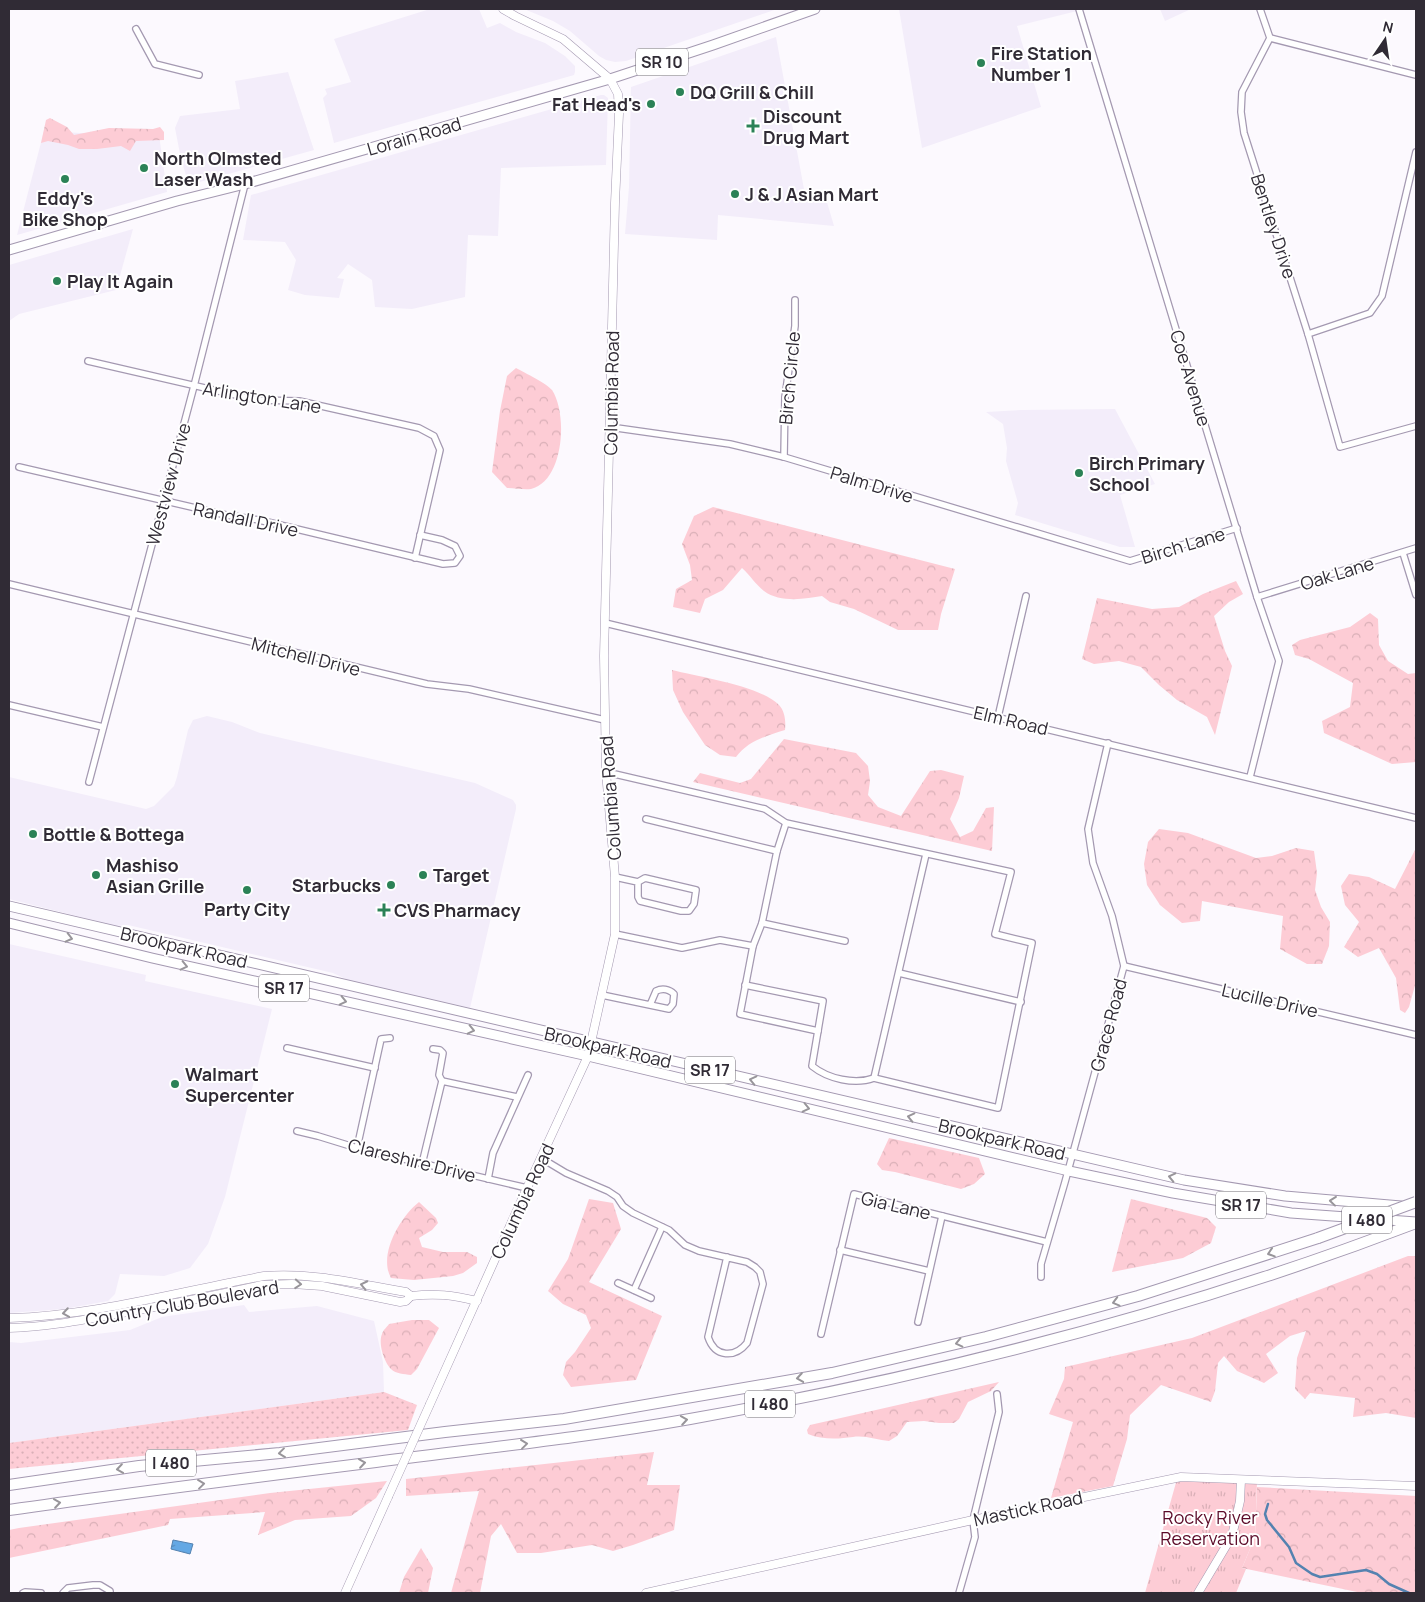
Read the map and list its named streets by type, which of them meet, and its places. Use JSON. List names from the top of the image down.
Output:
{
  "streets": {
    "highway": ["I 480"],
    "main road": [
      "SR 10",
      "Lorain Road",
      "Brookpark Road",
      "SR 17"
    ],
    "street": [
      "Bentley Drive",
      "Birch Circle",
      "Coe Avenue",
      "Columbia Road",
      "Arlington Lane",
      "Westview Drive",
      "Palm Drive",
      "Randall Drive",
      "Birch Lane",
      "Oak Lane",
      "Mitchell Drive",
      "Elm Road",
      "Lucille Drive",
      "Grace Road",
      "Clareshire Drive",
      "Gia Lane",
      "Country Club Boulevard",
      "Mastick Road"
    ]
  },
  "crossings": [
    ["Lorain Road", "Columbia Road"],
    ["Lorain Road", "Westview Drive"],
    ["Birch Circle", "Palm Drive"],
    ["Coe Avenue", "Birch Lane"],
    ["Coe Avenue", "Oak Lane"],
    ["Coe Avenue", "Elm Road"],
    ["Columbia Road", "Palm Drive"],
    ["Columbia Road", "Mitchell Drive"],
    ["Columbia Road", "Elm Road"],
    ["Columbia Road", "Brookpark Road"],
    ["Columbia Road", "Clareshire Drive"],
    ["Columbia Road", "Country Club Boulevard"],
    ["Arlington Lane", "Westview Drive"],
    ["Arlington Lane", "Randall Drive"],
    ["Westview Drive", "Randall Drive"],
    ["Westview Drive", "Mitchell Drive"],
    ["Palm Drive", "Birch Lane"],
    ["Elm Road", "Grace Road"],
    ["Brookpark Road", "Grace Road"],
    ["Brookpark Road", "I 480"],
    ["Lucille Drive", "Grace Road"],
    ["Grace Road", "Gia Lane"]
  ],
  "parks": ["Rocky River Reservation"],
  "places": {
    "other": [
      "Fire Station Number 1",
      "DQ Grill & Chill",
      "Fat Head's",
      "North Olmsted Laser Wash",
      "Eddy's Bike Shop",
      "J & J Asian Mart",
      "Play It Again",
      "Birch Primary School",
      "Bottle & Bottega",
      "Mashiso Asian Grille",
      "Target",
      "Starbucks",
      "Party City",
      "Walmart Supercenter"
    ],
    "health": ["Discount Drug Mart", "CVS Pharmacy"]
  },
  "north": "top"
}
